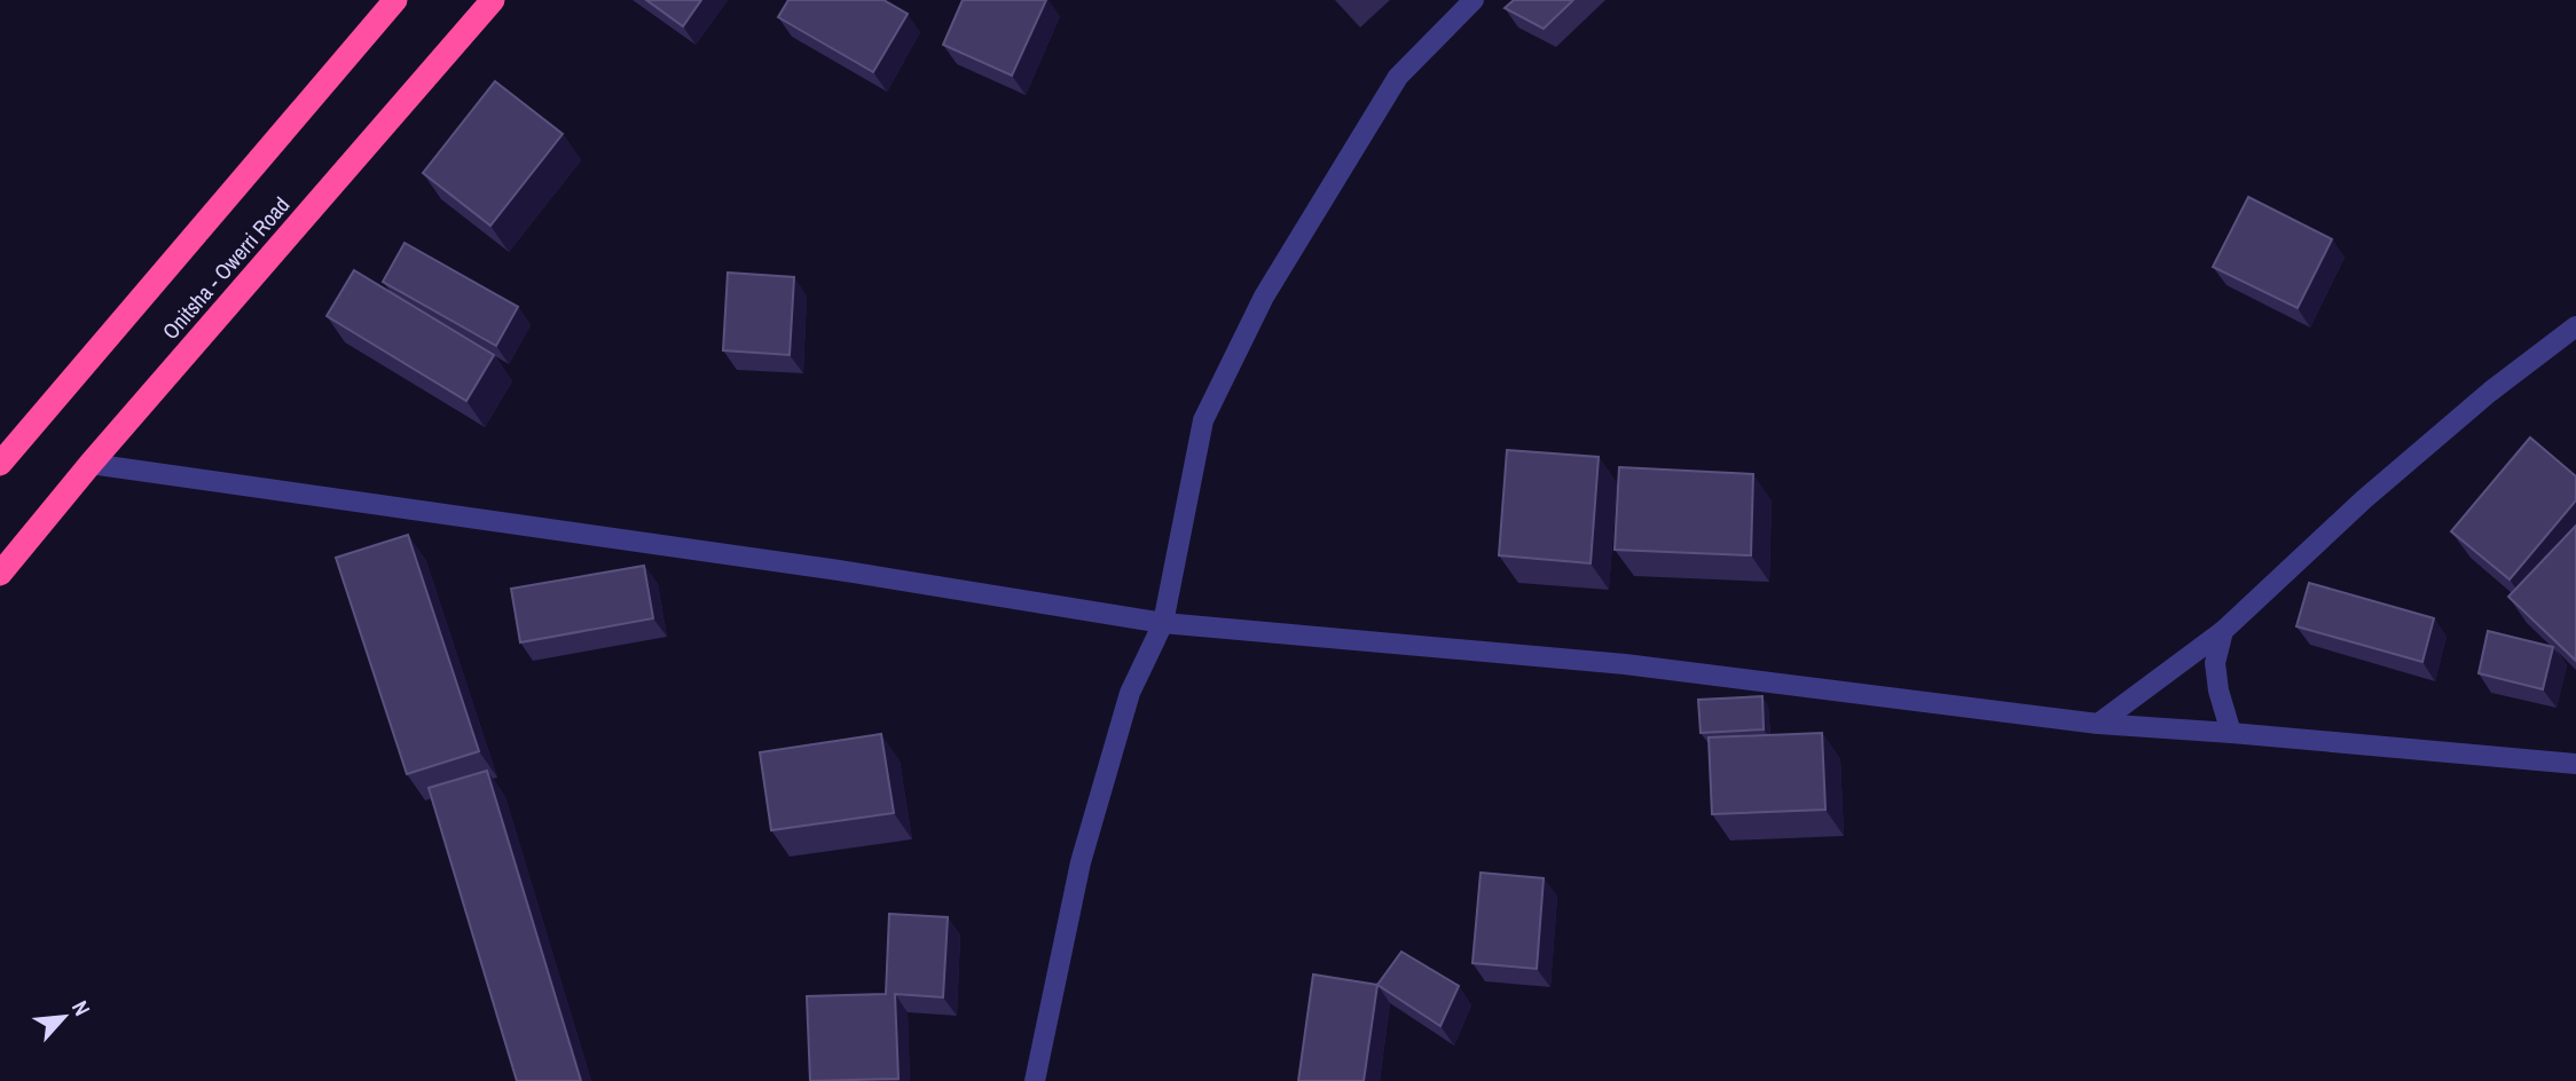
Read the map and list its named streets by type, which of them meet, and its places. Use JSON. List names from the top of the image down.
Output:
{
  "streets": {
    "highway": ["Onitsha - Owerri Road"]
  },
  "north": "top right"
}
